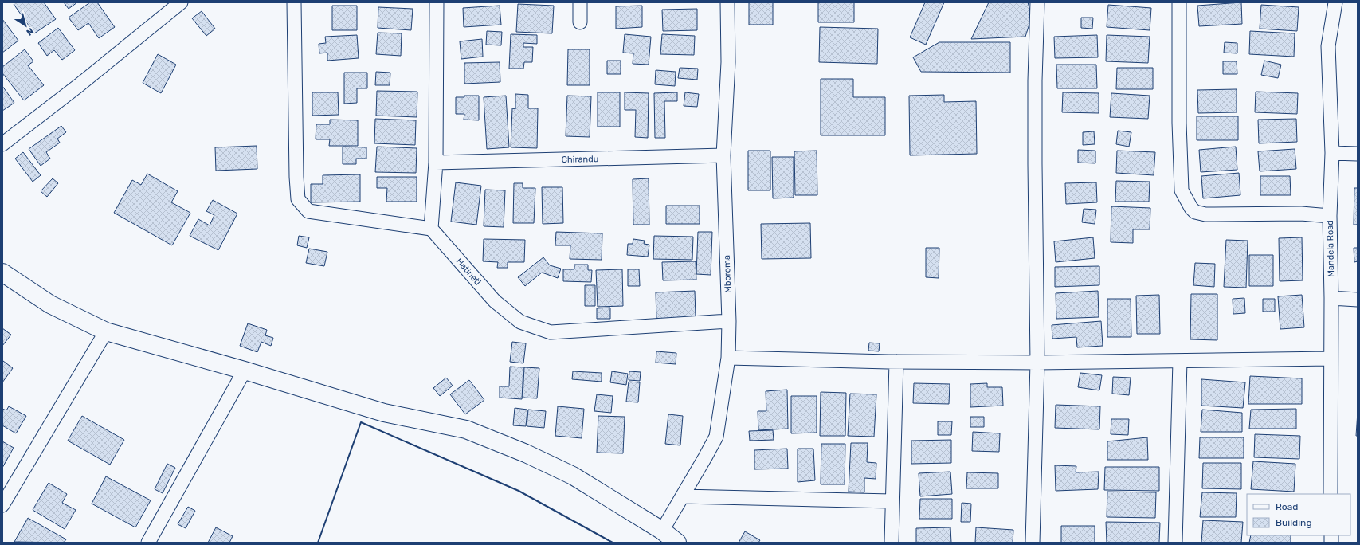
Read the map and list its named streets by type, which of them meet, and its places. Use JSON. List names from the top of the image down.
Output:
{
  "streets": {
    "street": [
      "Chirandu",
      "Mandela Road",
      "Hatineti",
      "Mboroma"
    ]
  },
  "crossings": [
    ["Chirandu", "Mboroma"],
    ["Hatineti", "Mboroma"]
  ],
  "legend": ["Road", "Building"],
  "north": "bottom right"
}
